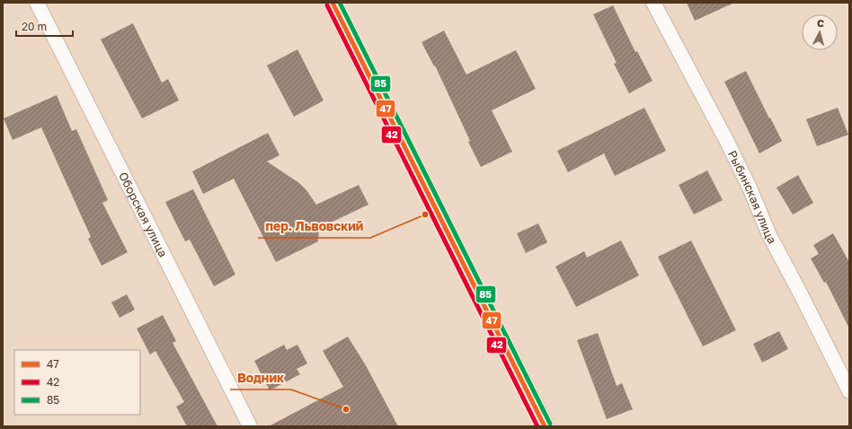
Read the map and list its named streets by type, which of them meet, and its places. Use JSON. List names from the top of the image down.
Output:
{
  "streets": {
    "street": ["Рыбинская улица", "Оборская улица"]
  },
  "places": ["пер. Львовский", "Водник"],
  "lines": ["transit line 47", "transit line 85", "transit line 42"],
  "legend": ["47", "42", "85"],
  "scale_bar": "20 m",
  "north": "top"
}
